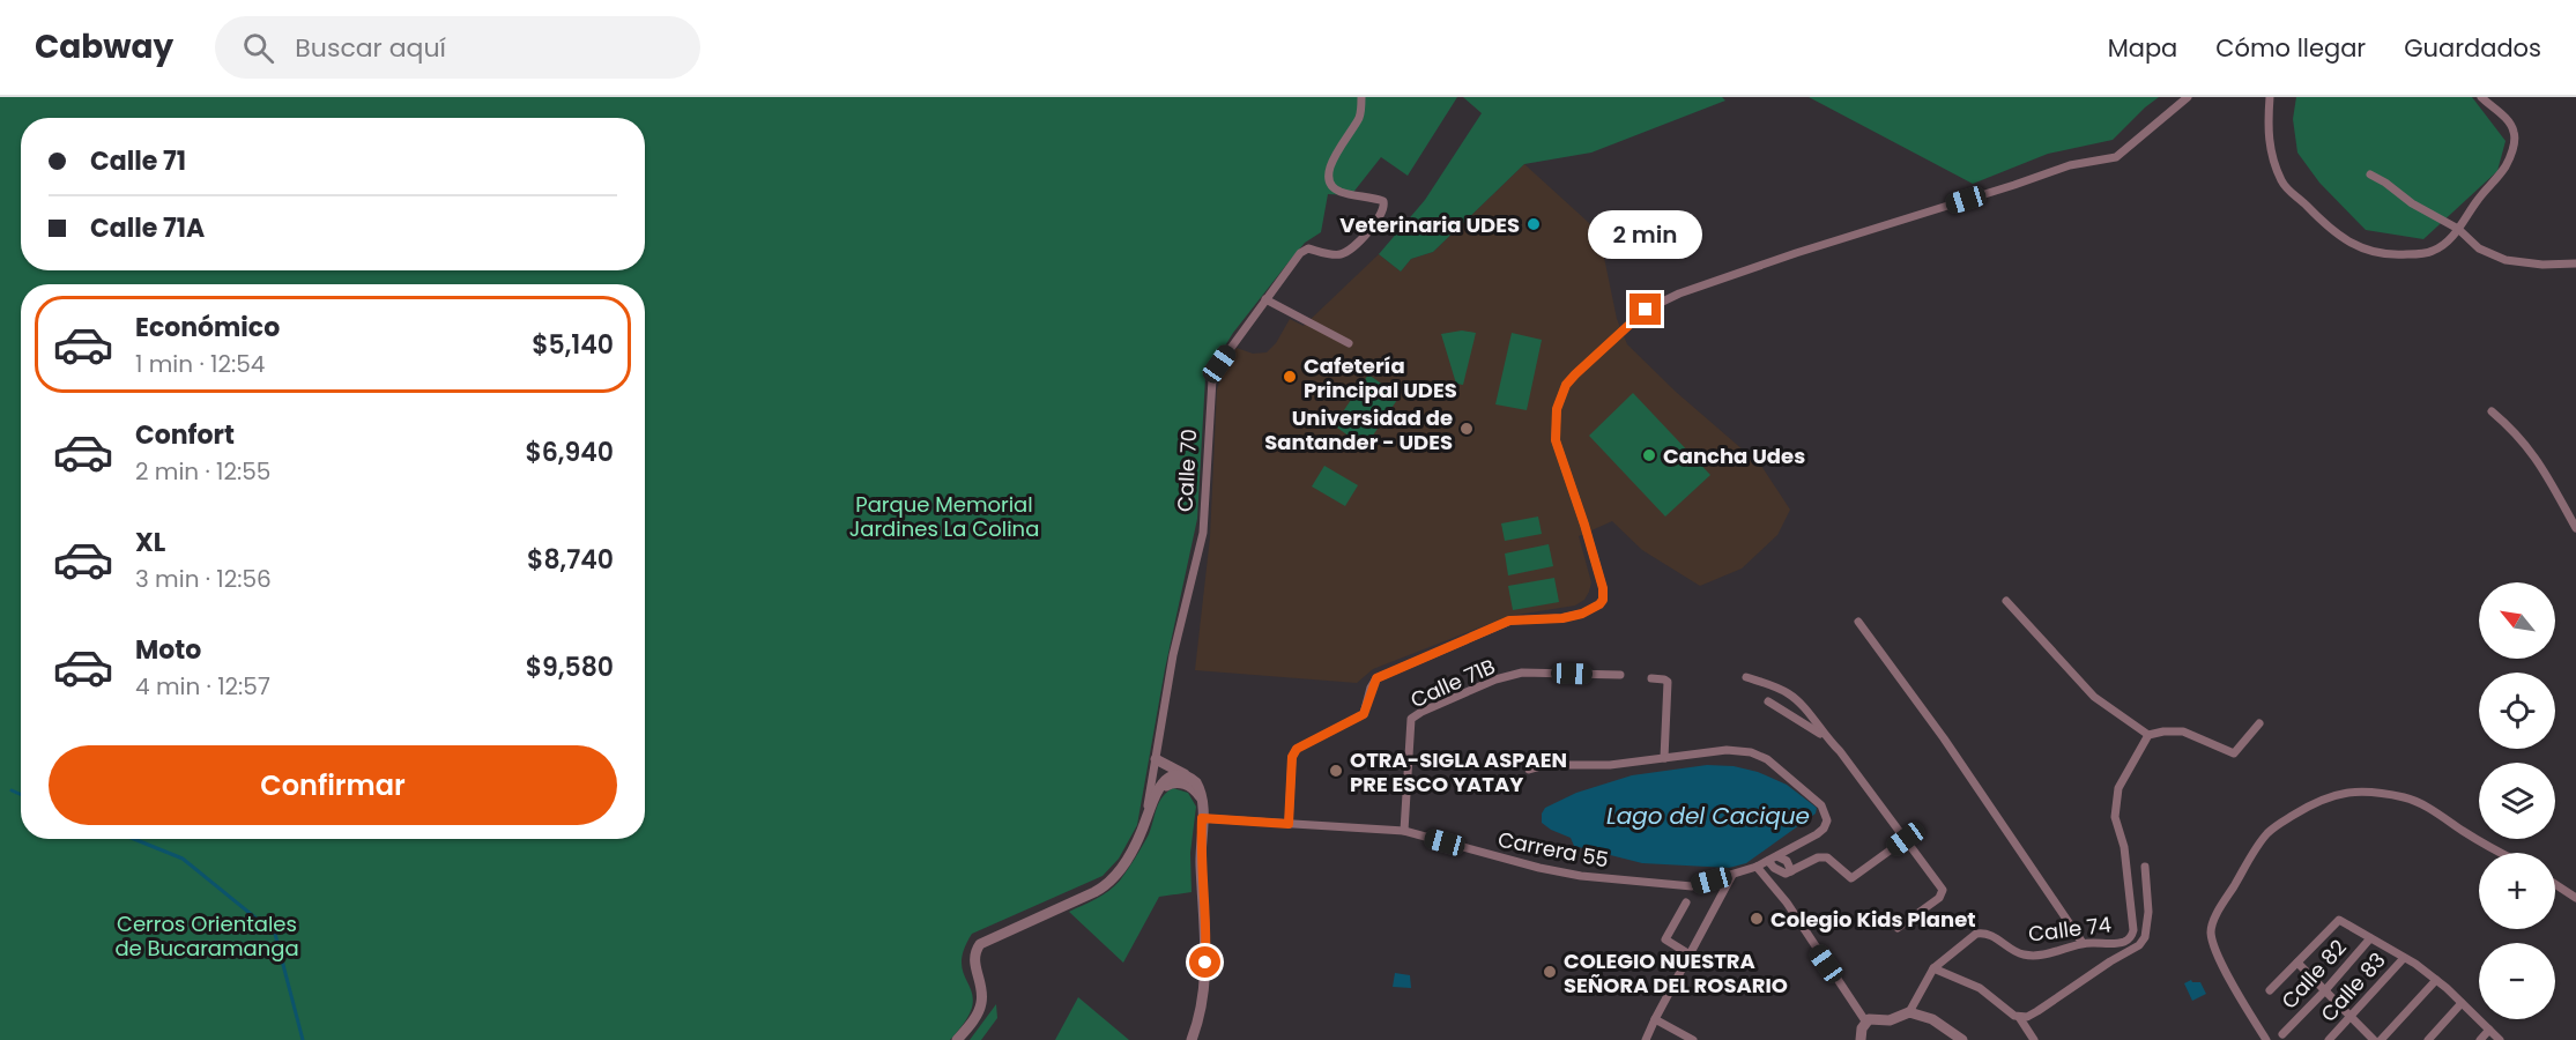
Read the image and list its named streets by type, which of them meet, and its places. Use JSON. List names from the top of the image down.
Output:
{
  "streets": {
    "street": [
      "Calle 70",
      "Calle 71B",
      "Carrera 55",
      "Calle 74",
      "Calle 82",
      "Calle 83"
    ]
  },
  "crossings": [
    ["Calle 71B", "Carrera 55"]
  ],
  "water": ["Lago del Cacique"],
  "parks": ["Parque Memorial Jardines La Colina", "Cerros Orientales de Bucaramanga"],
  "places": [
    "Veterinaria UDES",
    "Cafetería Principal UDES",
    "Universidad de Santander - UDES",
    "Cancha Udes",
    "OTRA-SIGLA ASPAEN PRE ESCO YATAY",
    "Colegio Kids Planet",
    "COLEGIO NUESTRA SEÑORA DEL ROSARIO"
  ],
  "north": "top left",
  "page": {
    "header": "Cabway",
    "search": "Buscar aquí",
    "nav": ["Mapa", "Cómo llegar", "Guardados"],
    "banner": ["Calle 71", "Calle 71A"],
    "bubble": "2 min",
    "list": [
      {
        "name": "Económico",
        "note": "1 min · 12:54",
        "value": "$5,140"
      },
      {
        "name": "Confort",
        "note": "2 min · 12:55",
        "value": "$6,940"
      },
      {
        "name": "XL",
        "note": "3 min · 12:56",
        "value": "$8,740"
      },
      {
        "name": "Moto",
        "note": "4 min · 12:57",
        "value": "$9,580"
      }
    ],
    "map_buttons": ["+", "−"],
    "buttons": "Confirmar"
  }
}
